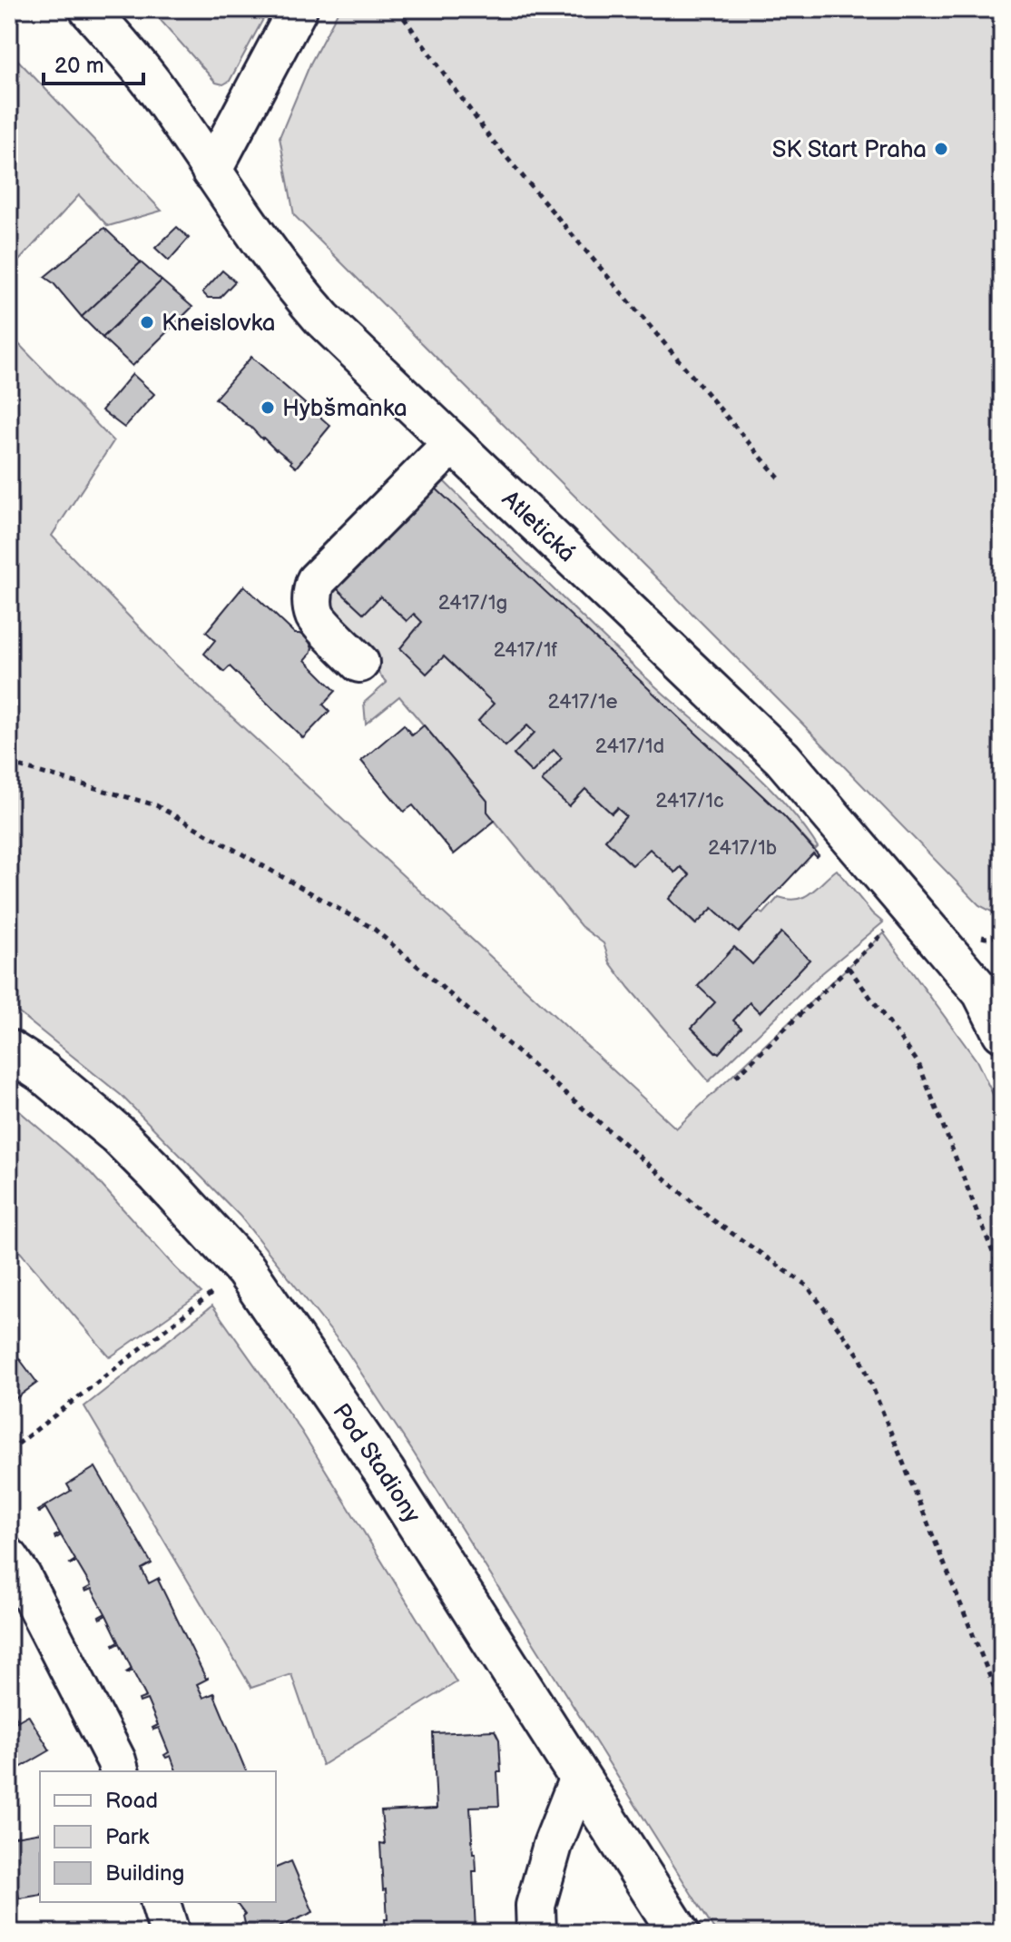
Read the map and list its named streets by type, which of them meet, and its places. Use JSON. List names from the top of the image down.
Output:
{
  "streets": {
    "main road": ["Pod Stadiony"],
    "street": ["Atletická"]
  },
  "places": ["SK Start Praha", "Kneislovka", "Hybšmanka"],
  "house_numbers": [
    "2417/1g",
    "2417/1f",
    "2417/1e",
    "2417/1d",
    "2417/1c",
    "2417/1b"
  ],
  "legend": ["Road", "Park", "Building"],
  "scale_bar": "20 m"
}
